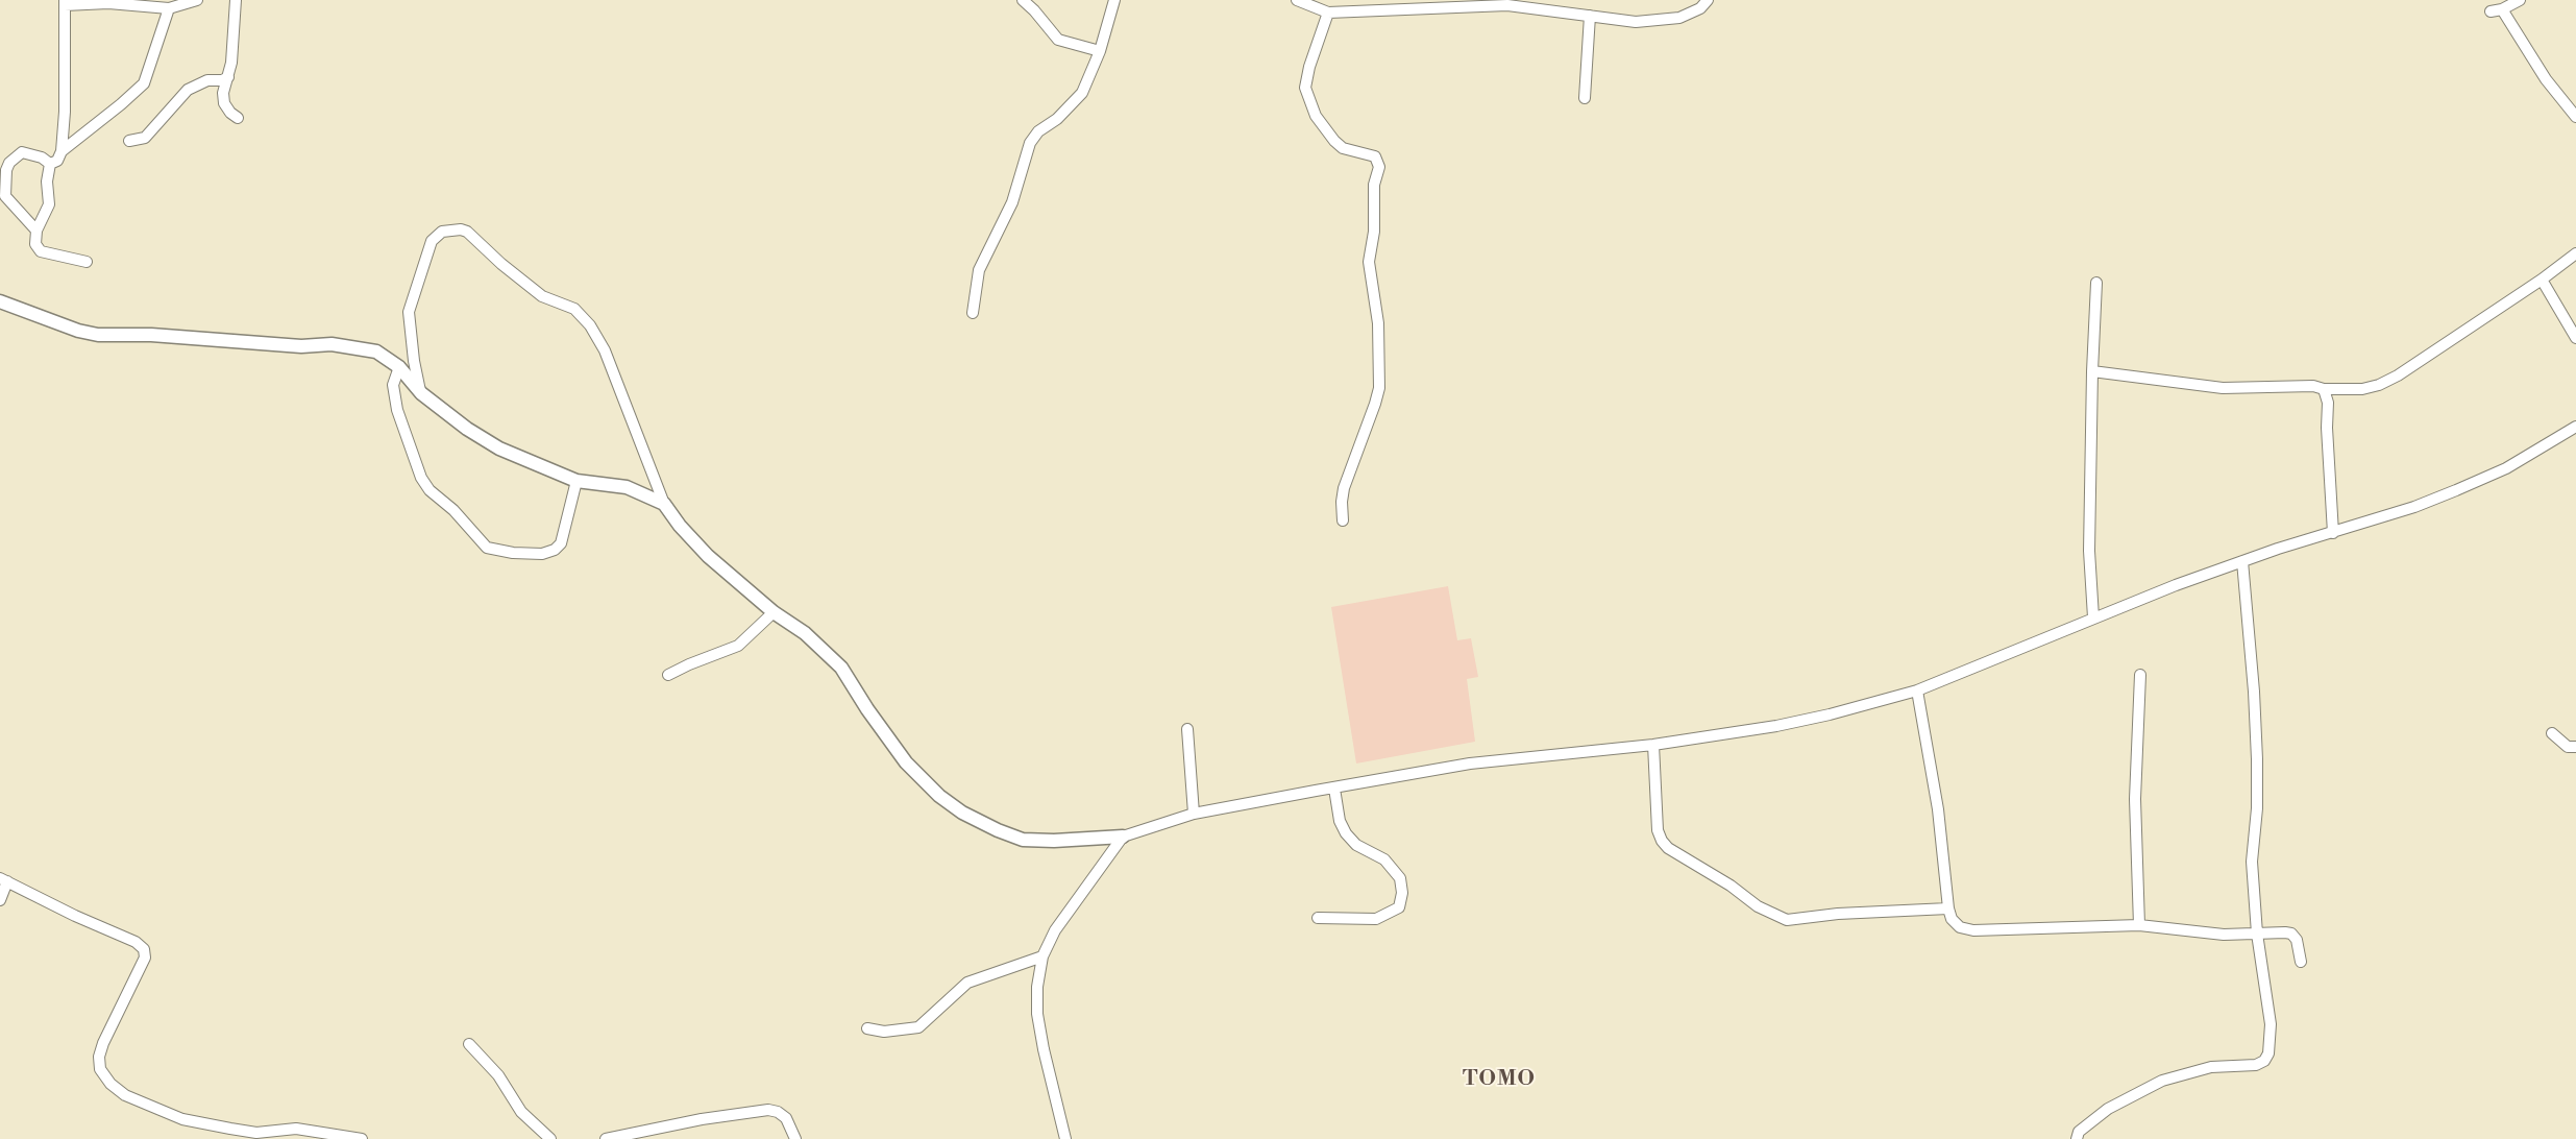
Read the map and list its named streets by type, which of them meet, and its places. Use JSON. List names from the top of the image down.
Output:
{
  "districts": ["TOMO"]
}
